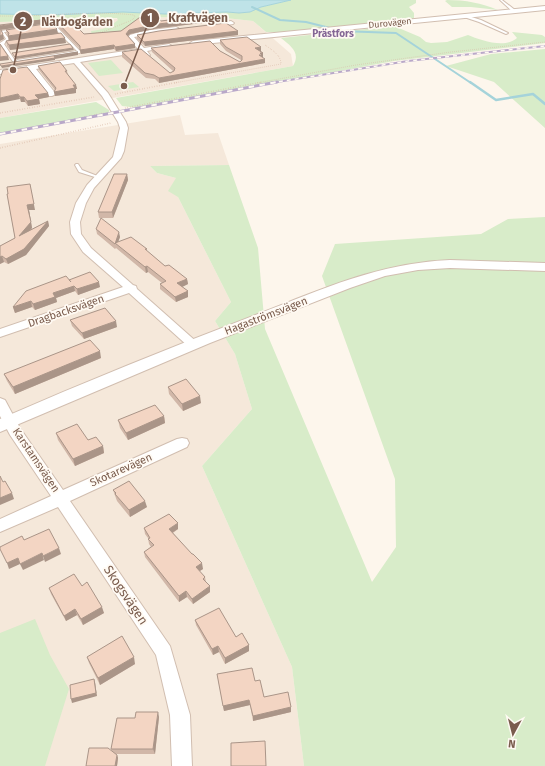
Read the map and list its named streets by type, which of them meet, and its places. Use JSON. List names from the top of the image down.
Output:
{
  "streets": {
    "street": [
      "Durovägen",
      "Dragbacksvägen",
      "Hagaströmsvägen",
      "Karstamsvägen",
      "Skotarevägen",
      "Skogsvägen"
    ]
  },
  "crossings": [
    ["Hagaströmsvägen", "Karstamsvägen"],
    ["Karstamsvägen", "Skotarevägen"],
    ["Karstamsvägen", "Skogsvägen"],
    ["Skotarevägen", "Skogsvägen"]
  ],
  "districts": ["Prästfors"],
  "places": ["Närbogården", "Kraftvägen"],
  "north": "bottom"
}
